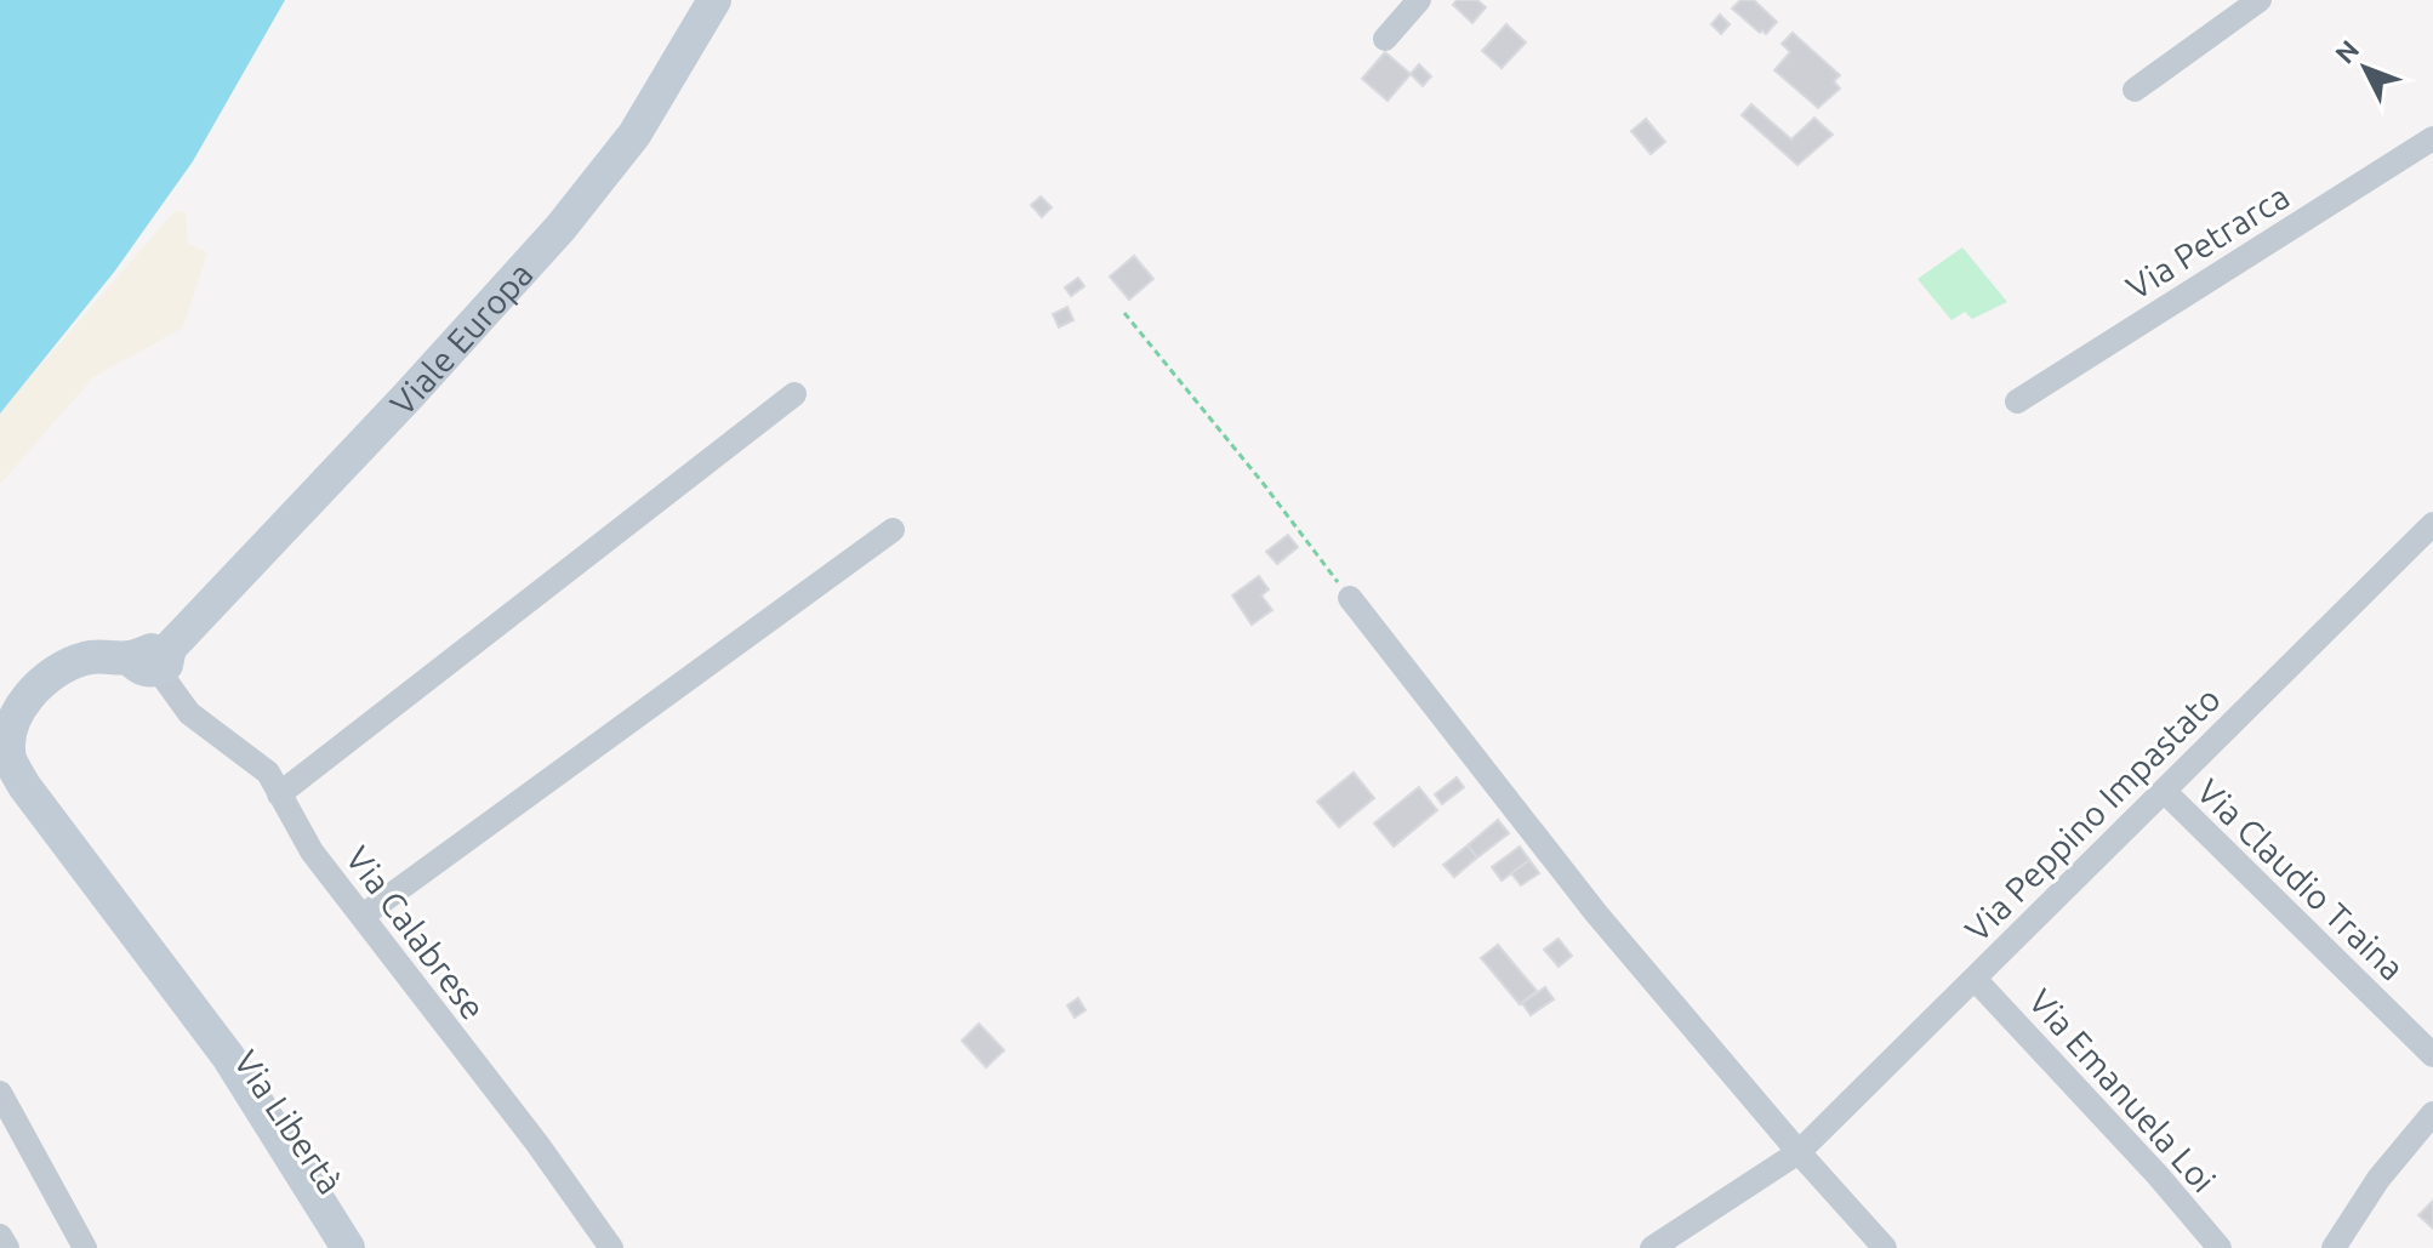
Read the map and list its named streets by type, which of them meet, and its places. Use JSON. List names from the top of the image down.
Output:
{
  "streets": {
    "street": [
      "Via Petrarca",
      "Viale Europa",
      "Via Peppino Impastato",
      "Via Claudio Traina",
      "Via Calabrese",
      "Via Emanuela Loi",
      "Via Libertà"
    ]
  },
  "crossings": [
    ["Viale Europa", "Via Calabrese"],
    ["Via Peppino Impastato", "Via Claudio Traina"],
    ["Via Peppino Impastato", "Via Emanuela Loi"]
  ],
  "north": "top left"
}
